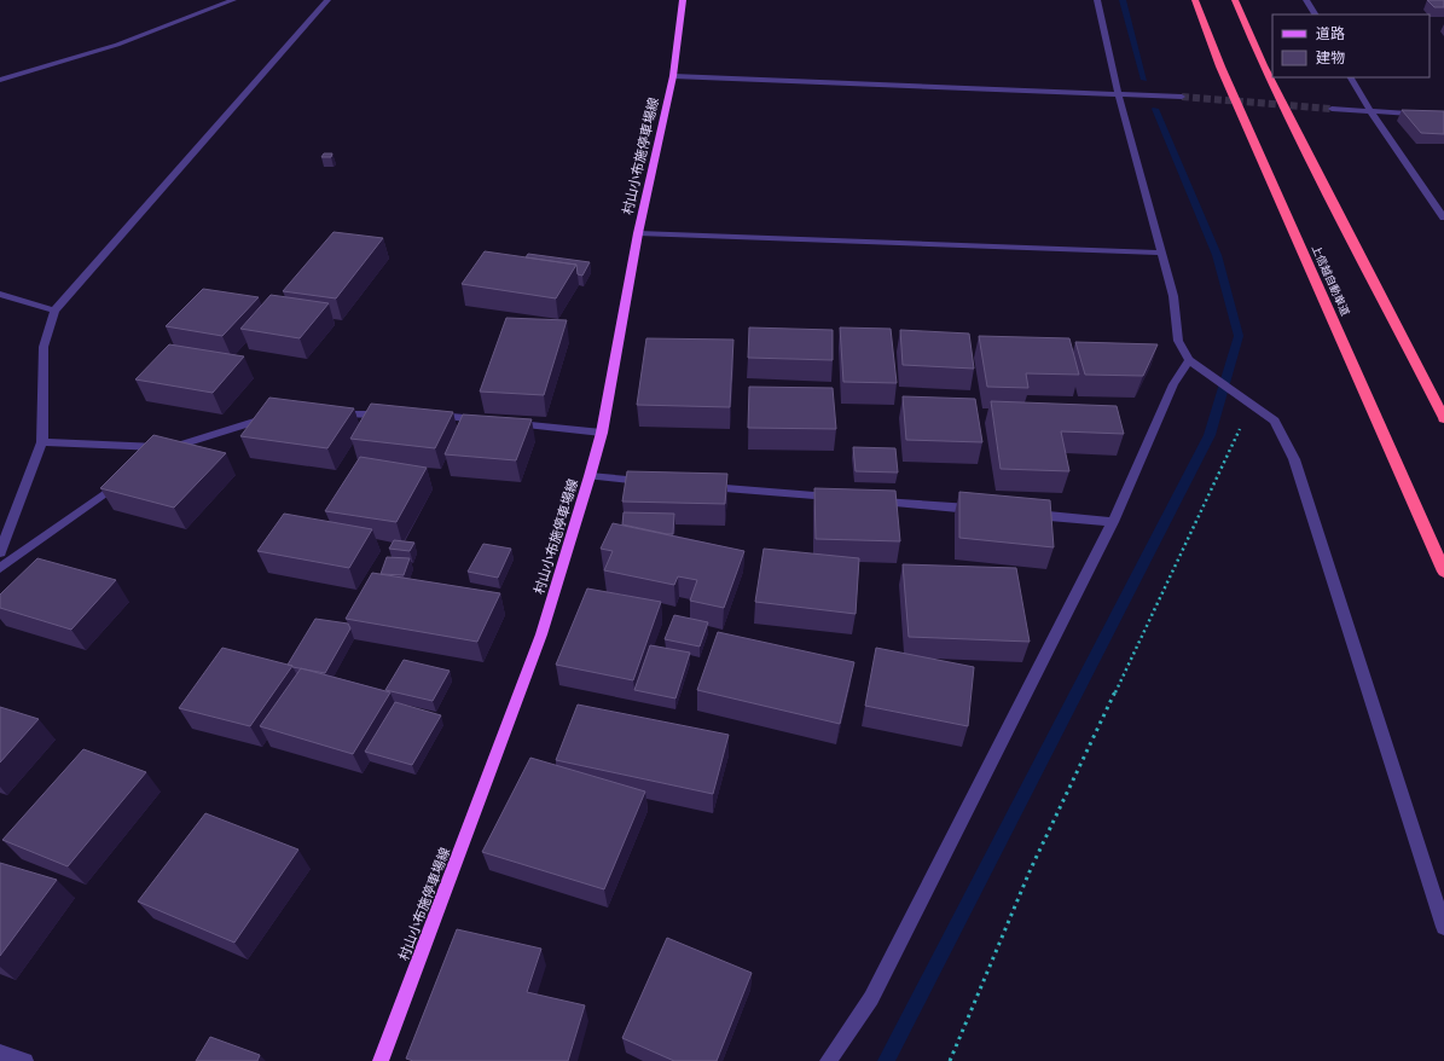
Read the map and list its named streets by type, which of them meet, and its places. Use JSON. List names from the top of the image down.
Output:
{
  "streets": {
    "highway": ["上信越自動車道"],
    "main road": ["村山小布施停車場線"]
  },
  "legend": ["道路", "建物"]
}
